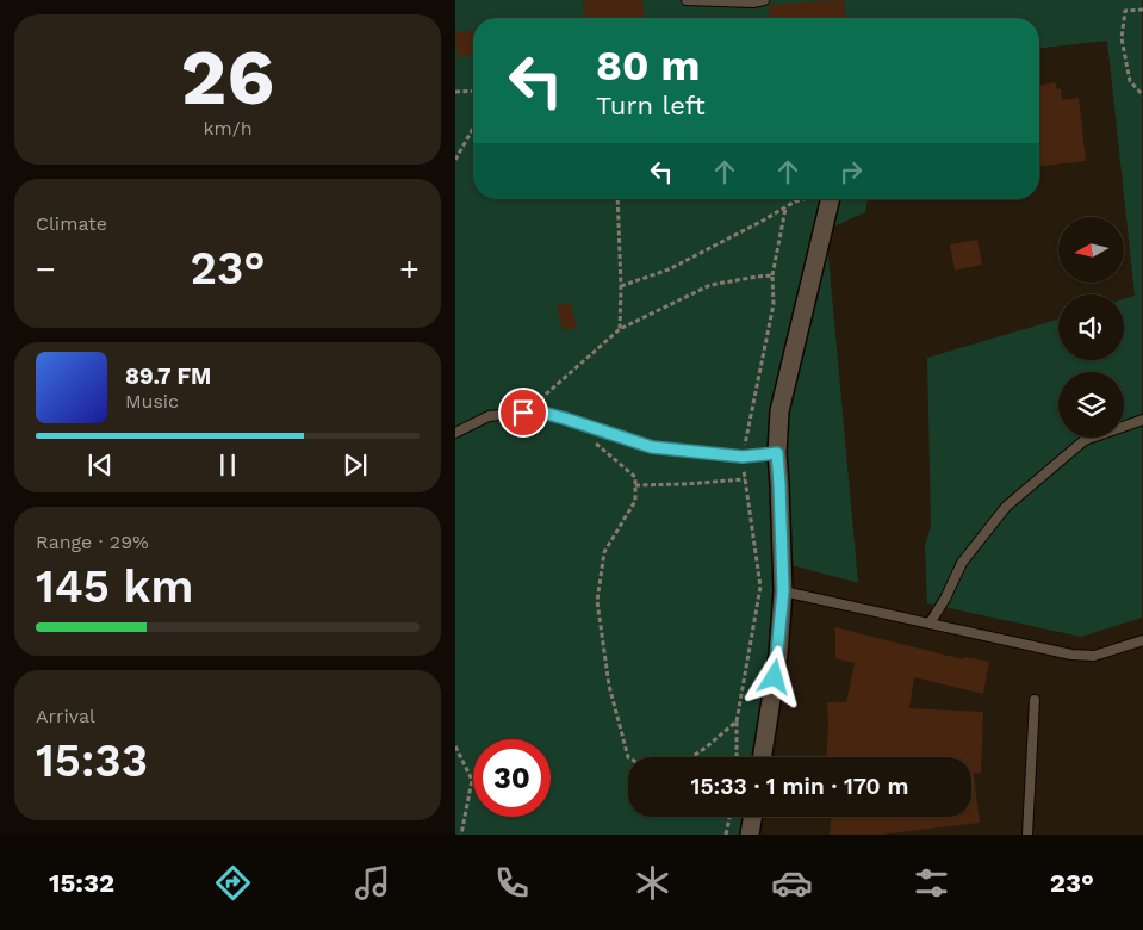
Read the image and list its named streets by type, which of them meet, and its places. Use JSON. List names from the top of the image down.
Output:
{
  "north": "left",
  "page": {
    "tile": [
      ["26", "km/h"],
      "Climate",
      ["Range · 29%", "145 km"],
      ["Arrival", "15:33"]
    ],
    "turn": ["80 m", "Turn left"],
    "heat": ["−", "23°", "+"],
    "song": ["89.7 FM", "Music"],
    "limit": "30",
    "trip": "15:33 · 1 min · 170 m",
    "tabs": ["15:32", "23°"]
  }
}
